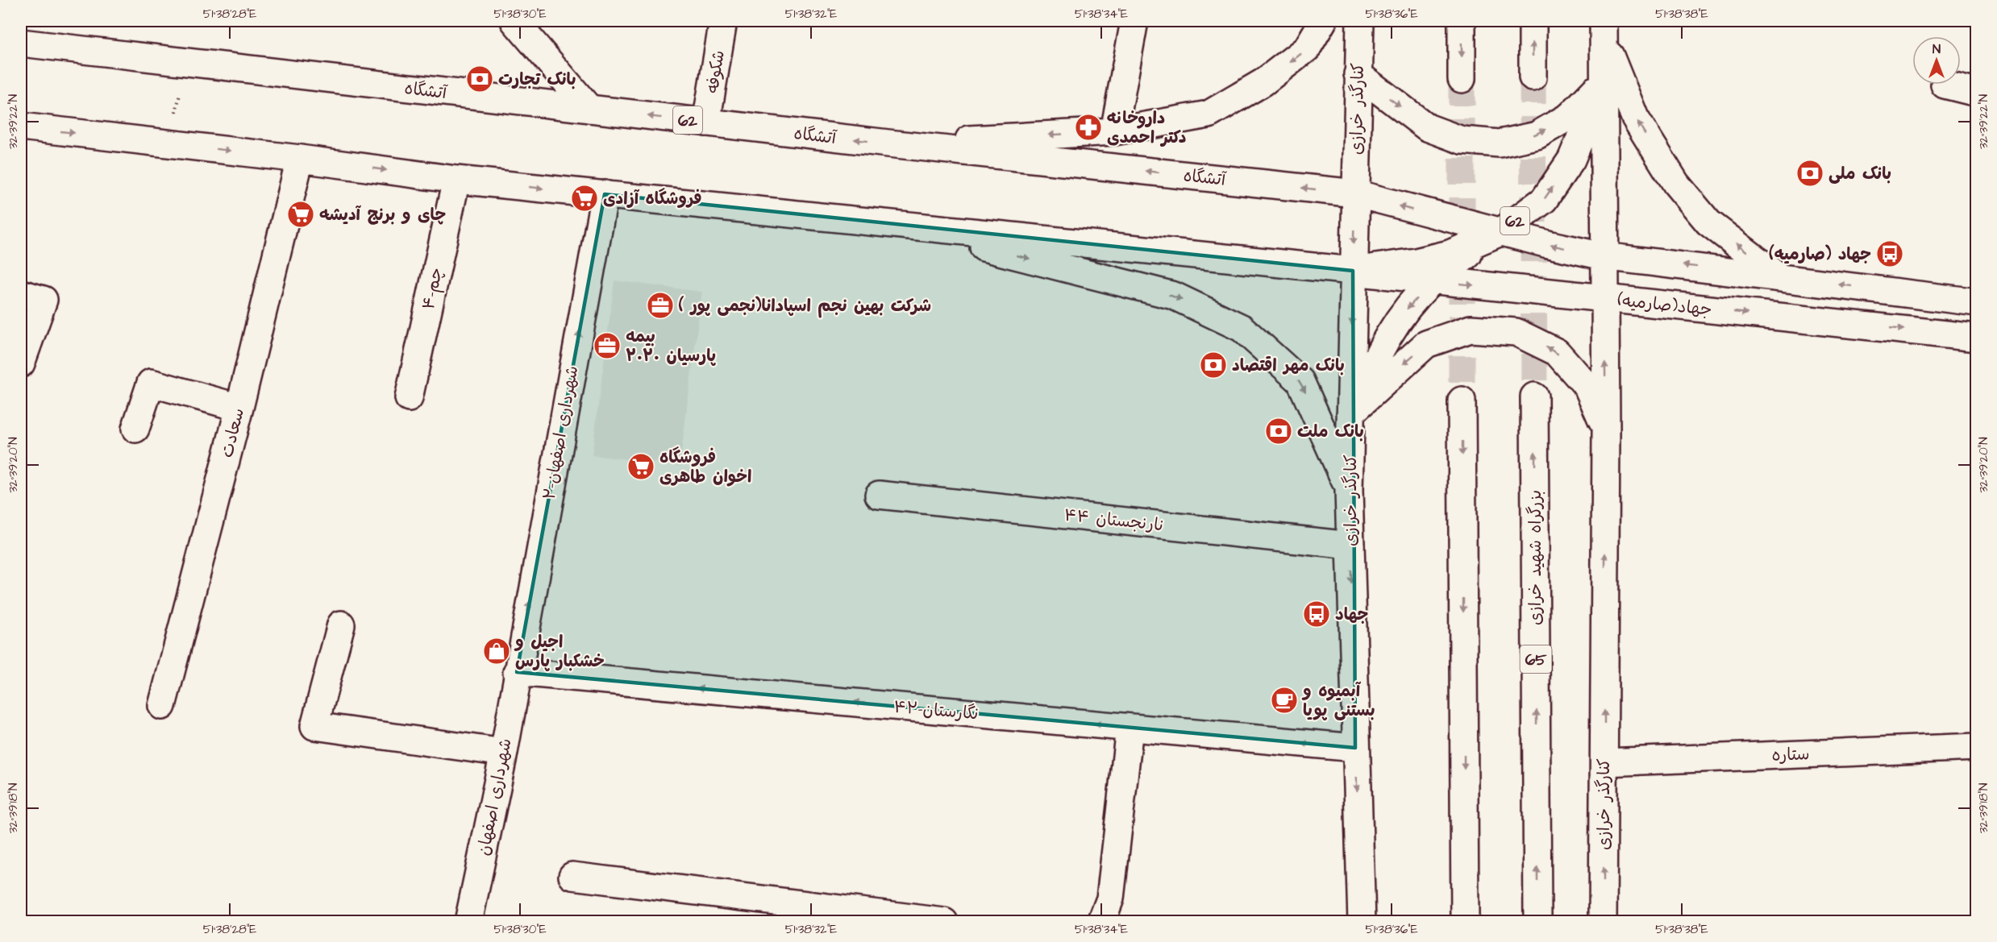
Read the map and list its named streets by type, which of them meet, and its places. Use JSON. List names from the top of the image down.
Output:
{
  "streets": {
    "main road": [
      "شکوفه",
      "آتشگاه",
      "کنارگذر خرازی",
      "62",
      "۴-چم",
      "جهاد(صارمیه)",
      "سعادت",
      "۲-شهرداری اصفهان",
      "۴۴ نارنجستان",
      "بزرگراه شهید خرازی",
      "65",
      "۴۲-نگارستان",
      "ستاره",
      "شهرداری اصفهان"
    ]
  },
  "crossings": [
    ["شکوفه", "آتشگاه"],
    ["آتشگاه", "کنارگذر خرازی"],
    ["آتشگاه", "62"],
    ["کنارگذر خرازی", "62"],
    ["کنارگذر خرازی", "جهاد(صارمیه)"],
    ["کنارگذر خرازی", "۴۴ نارنجستان"],
    ["کنارگذر خرازی", "۴۲-نگارستان"],
    ["کنارگذر خرازی", "ستاره"],
    ["62", "۴-چم"],
    ["62", "جهاد(صارمیه)"],
    ["62", "سعادت"],
    ["62", "۲-شهرداری اصفهان"],
    ["۲-شهرداری اصفهان", "۴۲-نگارستان"],
    ["۲-شهرداری اصفهان", "شهرداری اصفهان"],
    ["۴۲-نگارستان", "شهرداری اصفهان"]
  ],
  "one_way": ["۲-شهرداری اصفهان"],
  "places": {
    "bank": [
      "بانک تجارت",
      "بانک ملی",
      "بانک مهر اقتصاد",
      "بانک ملت"
    ],
    "pharmacy": ["داروخانه دکتر احمدی"],
    "supermarket": ["فروشگاه آزادی", "چای و برنج آدیشه", "فروشگاه اخوان طاهری"],
    "bus stop": ["جهاد (صارمیه)", "جهاد"],
    "office": ["شرکت بهین نجم اسپادانا(نجمی پور )", "بیمه پارسیان ۲۰۲۰"],
    "shop": ["اجیل و خشکبار پارس"],
    "cafe": ["آبمیوه و بستنی پویا"]
  },
  "north": "top",
  "coordinates": [
    "51°38'28\"E",
    "51°38'30\"E",
    "51°38'32\"E",
    "51°38'34\"E",
    "51°38'36\"E",
    "51°38'38\"E",
    "32°39'22\"N",
    "32°39'20\"N",
    "32°39'18\"N"
  ]
}
